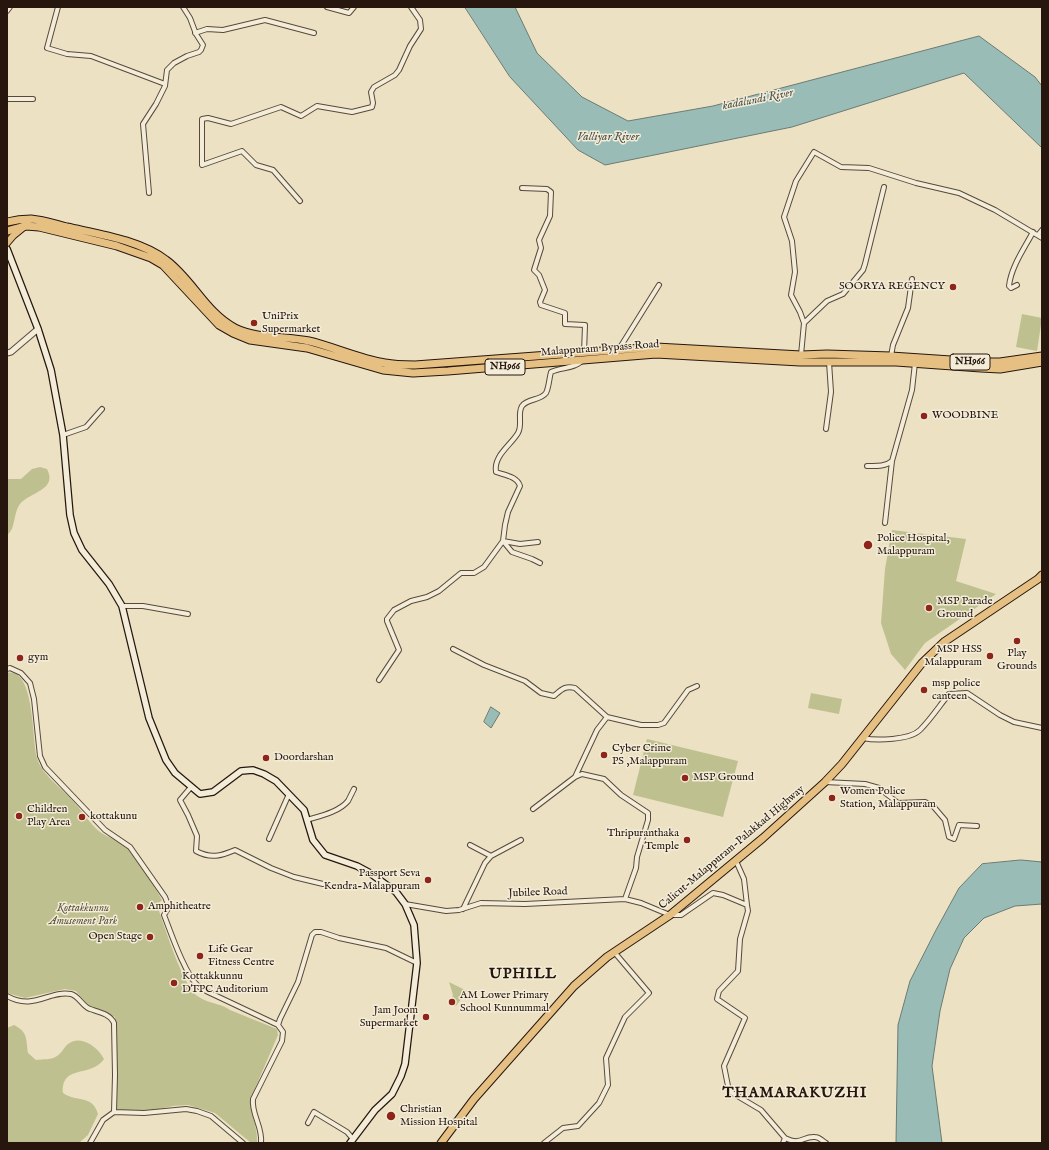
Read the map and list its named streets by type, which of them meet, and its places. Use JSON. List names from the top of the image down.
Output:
{
  "streets": {
    "highway": ["Malappuram Bypass Road", "NH966", "Calicut-Malappuram-Palakkad Highway"],
    "street": ["Jubilee Road"]
  },
  "crossings": [
    ["Calicut-Malappuram-Palakkad Highway", "Jubilee Road"]
  ],
  "districts": ["UPHILL", "THAMARAKUZHI"],
  "water": ["kadalundi River", "Valliyar River"],
  "parks": ["Kottakkunnu Amusement Park"],
  "places": [
    "SOORYA REGENCY",
    "UniPrix Supermarket",
    "WOODBINE",
    "Police Hospital, Malappuram",
    "MSP Parade Ground",
    "Play Grounds",
    "MSP HSS Malappuram",
    "gym",
    "msp police canteen",
    "Cyber Crime PS ,Malappuram",
    "Doordarshan",
    "MSP Ground",
    "Women Police Station, Malappuram",
    "Children Play Area",
    "kottakunu",
    "Thripuranthaka Temple",
    "Passport Seva Kendra-Malappuram",
    "Amphitheatre",
    "Open Stage",
    "Life Gear Fitness Centre",
    "Kottakkunnu DTPC Auditorium",
    "AM Lower Primary School Kunnummal",
    "Jam Joom Supermarket",
    "Christian Mission Hospital"
  ]
}
